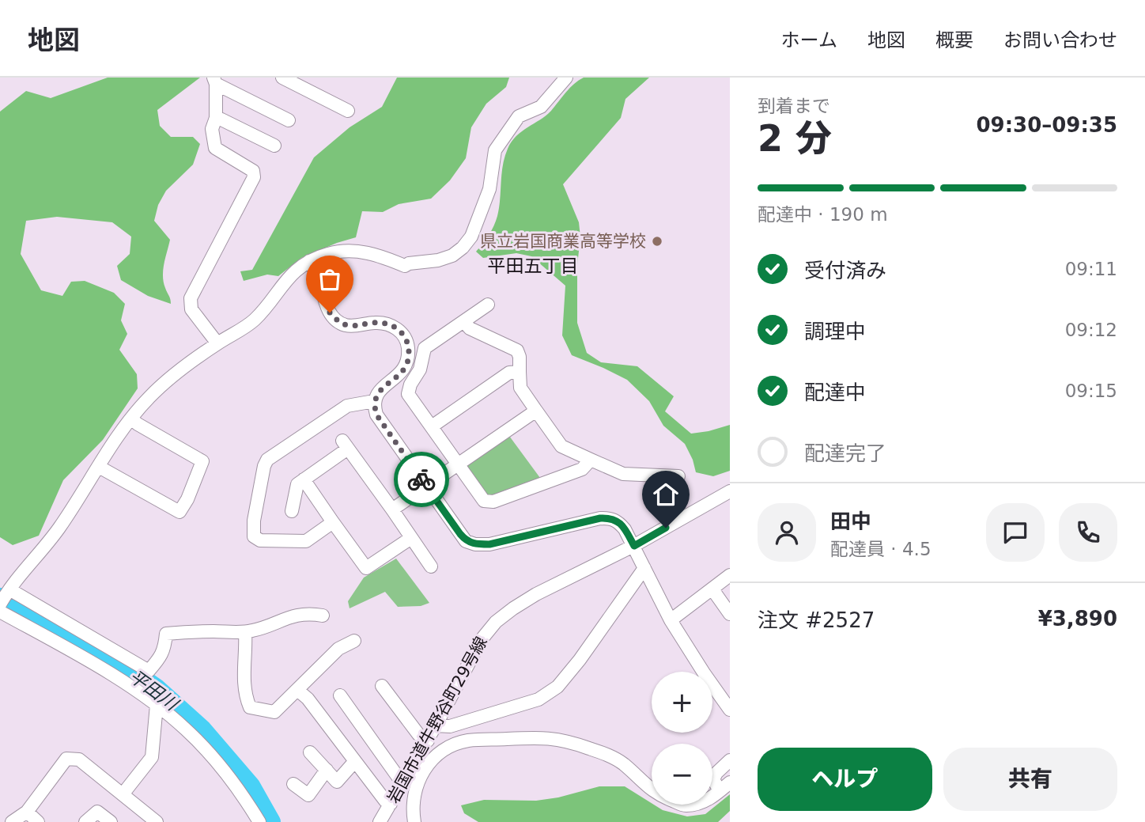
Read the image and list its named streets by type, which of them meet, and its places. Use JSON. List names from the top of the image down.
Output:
{
  "streets": {
    "street": ["岩国市道牛野谷町29号線"]
  },
  "districts": ["平田五丁目"],
  "water": ["平田川"],
  "places": ["県立岩国商業高等学校"],
  "page": {
    "header": "地図",
    "nav": [
      "ホーム",
      "地図",
      "概要",
      "お問い合わせ"
    ],
    "heading": ["2 分", "到着まで", "09:30–09:35"],
    "panel": [
      "田中",
      "配達員 · 4.5",
      "注文 #2527",
      "¥3,890"
    ],
    "bar": "配達中 · 190 m",
    "list": [
      ["受付済み", "09:11"],
      ["調理中", "09:12"],
      ["配達中", "09:15"],
      "配達完了"
    ],
    "map_buttons": ["+", "−"],
    "buttons": ["ヘルプ", "共有"]
  }
}
